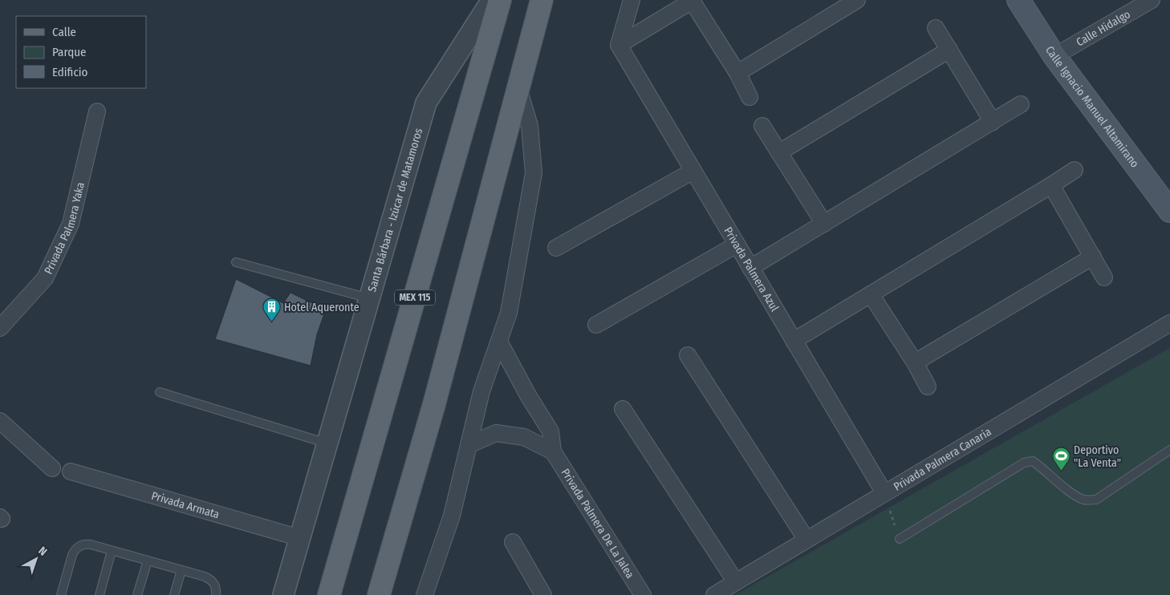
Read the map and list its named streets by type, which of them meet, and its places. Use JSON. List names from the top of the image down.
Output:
{
  "streets": {
    "main road": ["Calle Ignacio Manuel Altamirano", "MEX 115"],
    "street": [
      "Calle Hidalgo",
      "Santa Bárbara - Izúcar de Matamoros",
      "Privada Palmera Yaka",
      "Privada Palmera Azul",
      "Privada Palmera Canaria",
      "Privada Armata",
      "Privada Palmera De La Jalea"
    ]
  },
  "crossings": [
    ["Calle Hidalgo", "Calle Ignacio Manuel Altamirano"],
    ["Santa Bárbara - Izúcar de Matamoros", "Privada Armata"],
    ["Privada Palmera Azul", "Privada Palmera Canaria"]
  ],
  "places": {
    "building": ["Hotel Aqueronte"],
    "sports": ["Deportivo \"La Venta\""]
  },
  "legend": ["Calle", "Parque", "Edificio"],
  "north": "top right"
}
